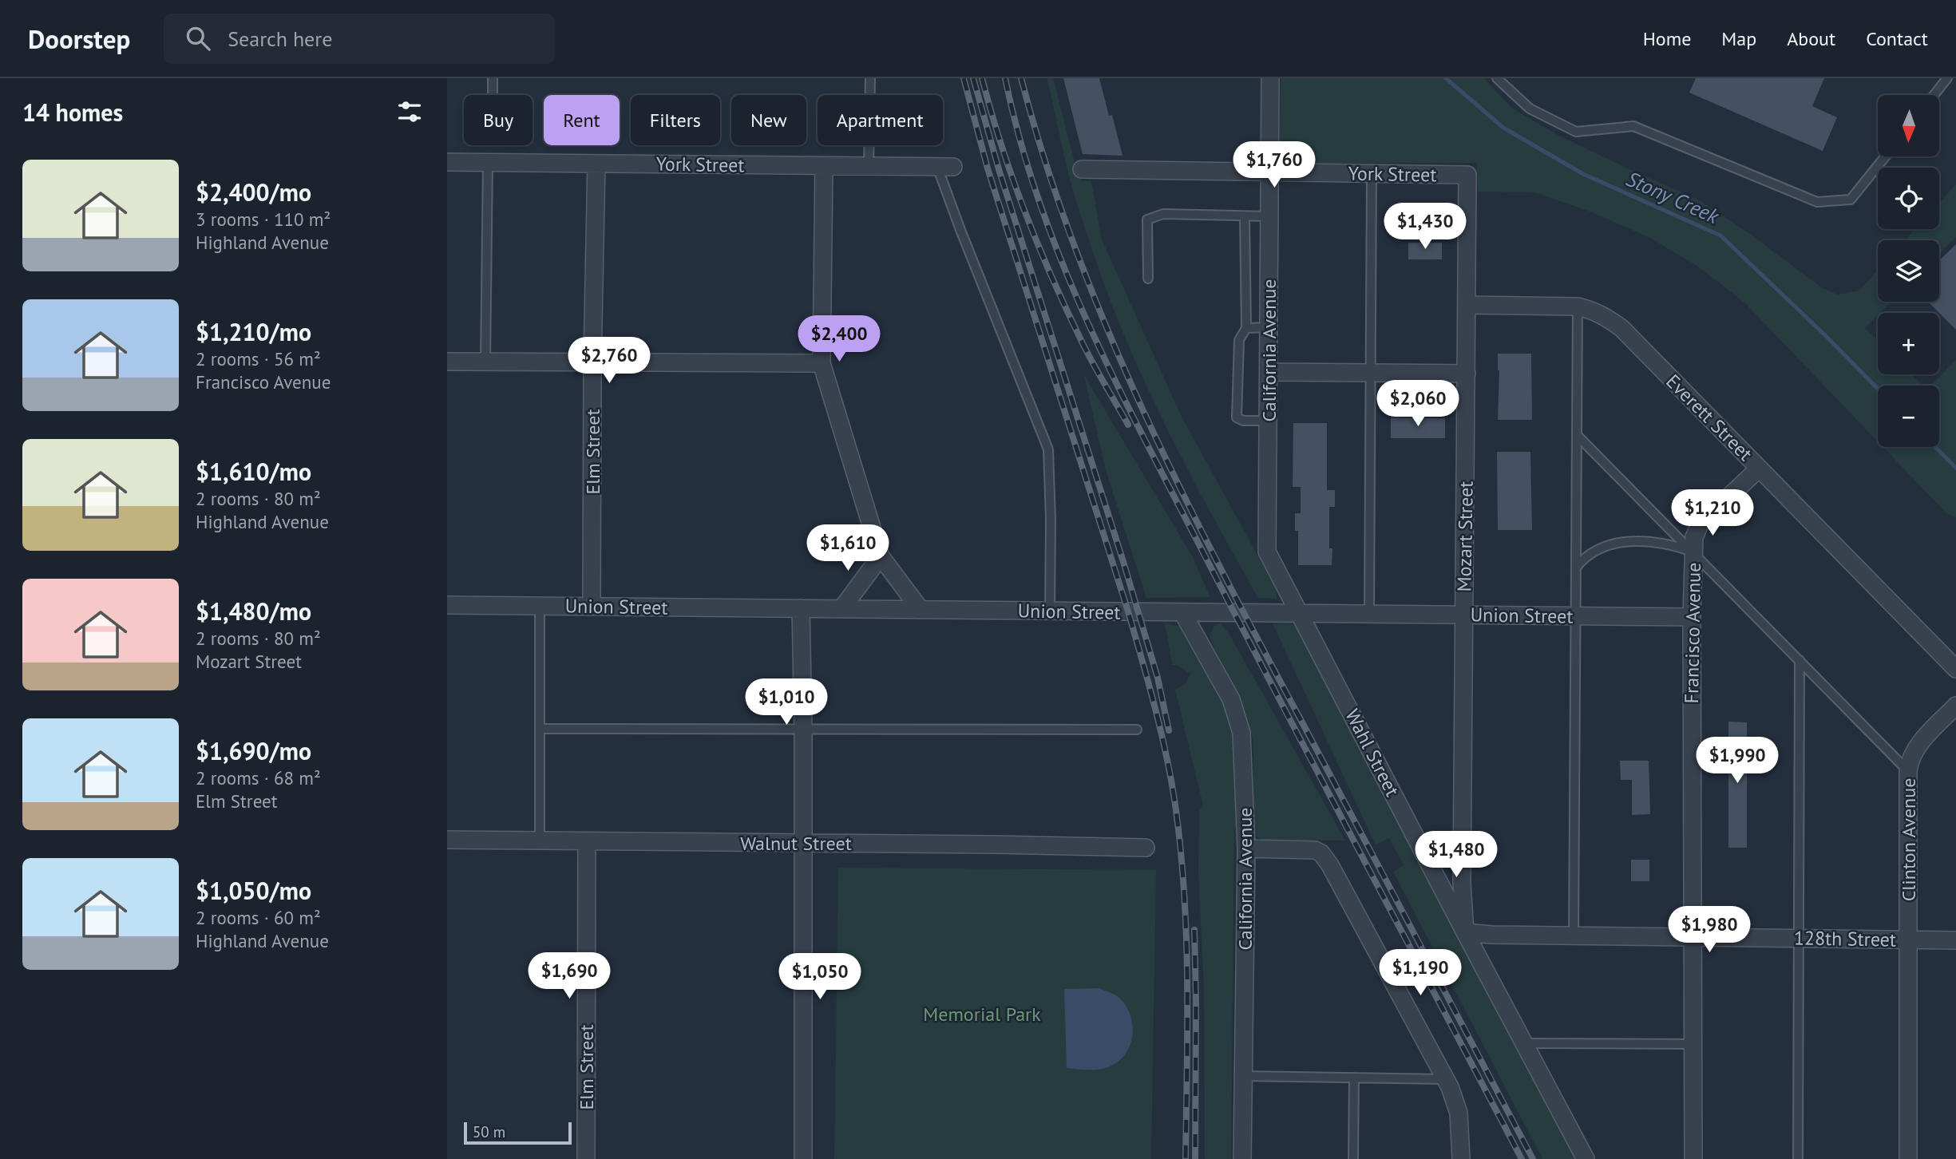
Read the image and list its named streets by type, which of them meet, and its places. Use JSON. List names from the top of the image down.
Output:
{
  "streets": {
    "street": [
      "York Street",
      "California Avenue",
      "Everett Street",
      "Elm Street",
      "Mozart Street",
      "Union Street",
      "Francisco Avenue",
      "Wahl Street",
      "Clinton Avenue",
      "Walnut Street",
      "128th Street"
    ]
  },
  "crossings": [
    ["York Street", "California Avenue"],
    ["York Street", "Elm Street"],
    ["York Street", "Mozart Street"],
    ["California Avenue", "Union Street"],
    ["California Avenue", "Wahl Street"],
    ["Everett Street", "Mozart Street"],
    ["Everett Street", "Francisco Avenue"],
    ["Elm Street", "Union Street"],
    ["Elm Street", "Walnut Street"],
    ["Mozart Street", "Union Street"],
    ["Mozart Street", "Wahl Street"],
    ["Mozart Street", "128th Street"],
    ["Union Street", "Francisco Avenue"],
    ["Union Street", "Wahl Street"],
    ["Francisco Avenue", "128th Street"],
    ["Wahl Street", "128th Street"],
    ["Clinton Avenue", "128th Street"]
  ],
  "water": ["Stony Creek"],
  "parks": ["Memorial Park"],
  "scale_bar": "50 m",
  "north": "bottom",
  "page": {
    "header": "Doorstep",
    "search": "Search here",
    "nav": [
      "Home",
      "Map",
      "About",
      "Contact"
    ],
    "heading": "14 homes",
    "map_buttons": ["+", "−"],
    "chip": [
      "Buy",
      "Rent",
      "Filters",
      "New",
      "Apartment"
    ],
    "price": [
      "$1,760",
      "$1,430",
      "$2,400",
      "$2,760",
      "$2,060",
      "$1,210",
      "$1,610",
      "$1,010",
      "$1,990",
      "$1,480",
      "$1,980",
      "$1,190",
      "$1,690",
      "$1,050"
    ],
    "list": [
      {
        "name": "$2,400/mo",
        "note": "3 rooms · 110 m² · Highland Avenue"
      },
      {
        "name": "$1,210/mo",
        "note": "2 rooms · 56 m² · Francisco Avenue"
      },
      {
        "name": "$1,610/mo",
        "note": "2 rooms · 80 m² · Highland Avenue"
      },
      {
        "name": "$1,480/mo",
        "note": "2 rooms · 80 m² · Mozart Street"
      },
      {
        "name": "$1,690/mo",
        "note": "2 rooms · 68 m² · Elm Street"
      },
      {
        "name": "$1,050/mo",
        "note": "2 rooms · 60 m² · Highland Avenue"
      }
    ],
    "scale": "50 m"
  }
}
